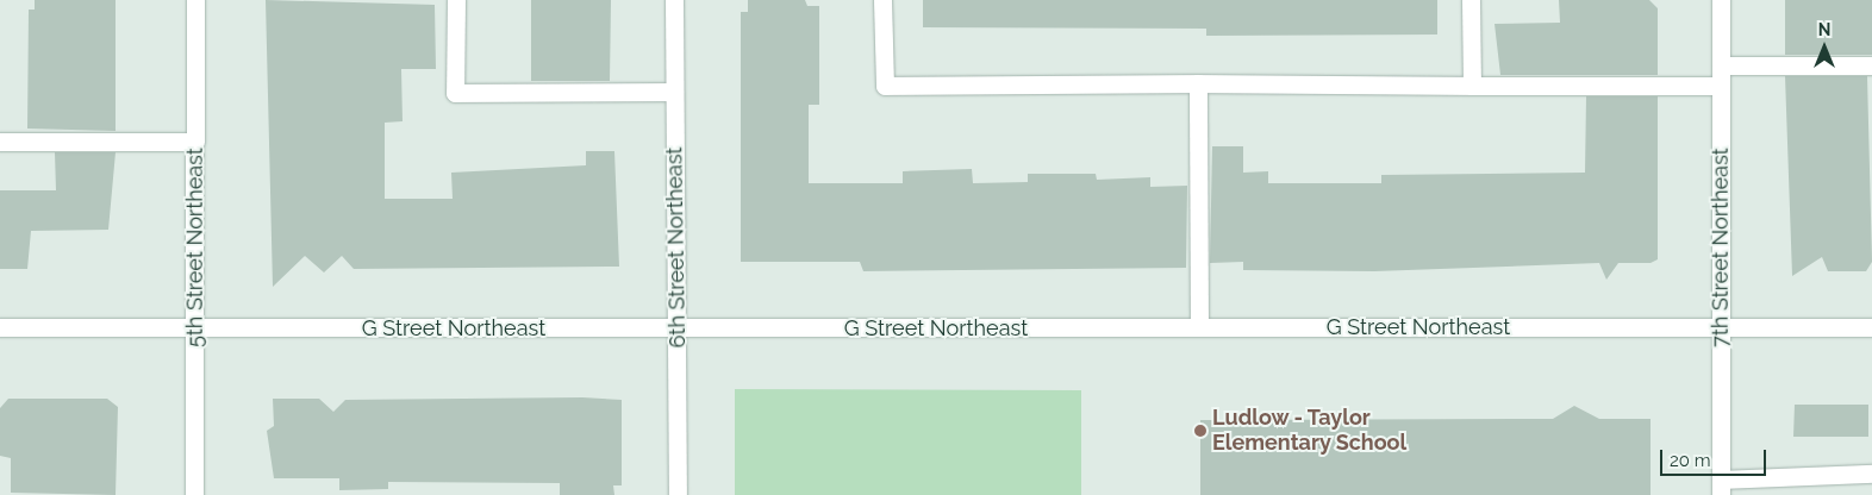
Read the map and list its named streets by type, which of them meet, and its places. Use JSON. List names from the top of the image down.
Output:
{
  "streets": {
    "street": [
      "5th Street Northeast",
      "6th Street Northeast",
      "7th Street Northeast",
      "G Street Northeast"
    ]
  },
  "crossings": [
    ["5th Street Northeast", "G Street Northeast"],
    ["6th Street Northeast", "G Street Northeast"],
    ["7th Street Northeast", "G Street Northeast"]
  ],
  "places": ["Ludlow - Taylor Elementary School"],
  "scale_bar": "20 m",
  "north": "top"
}
